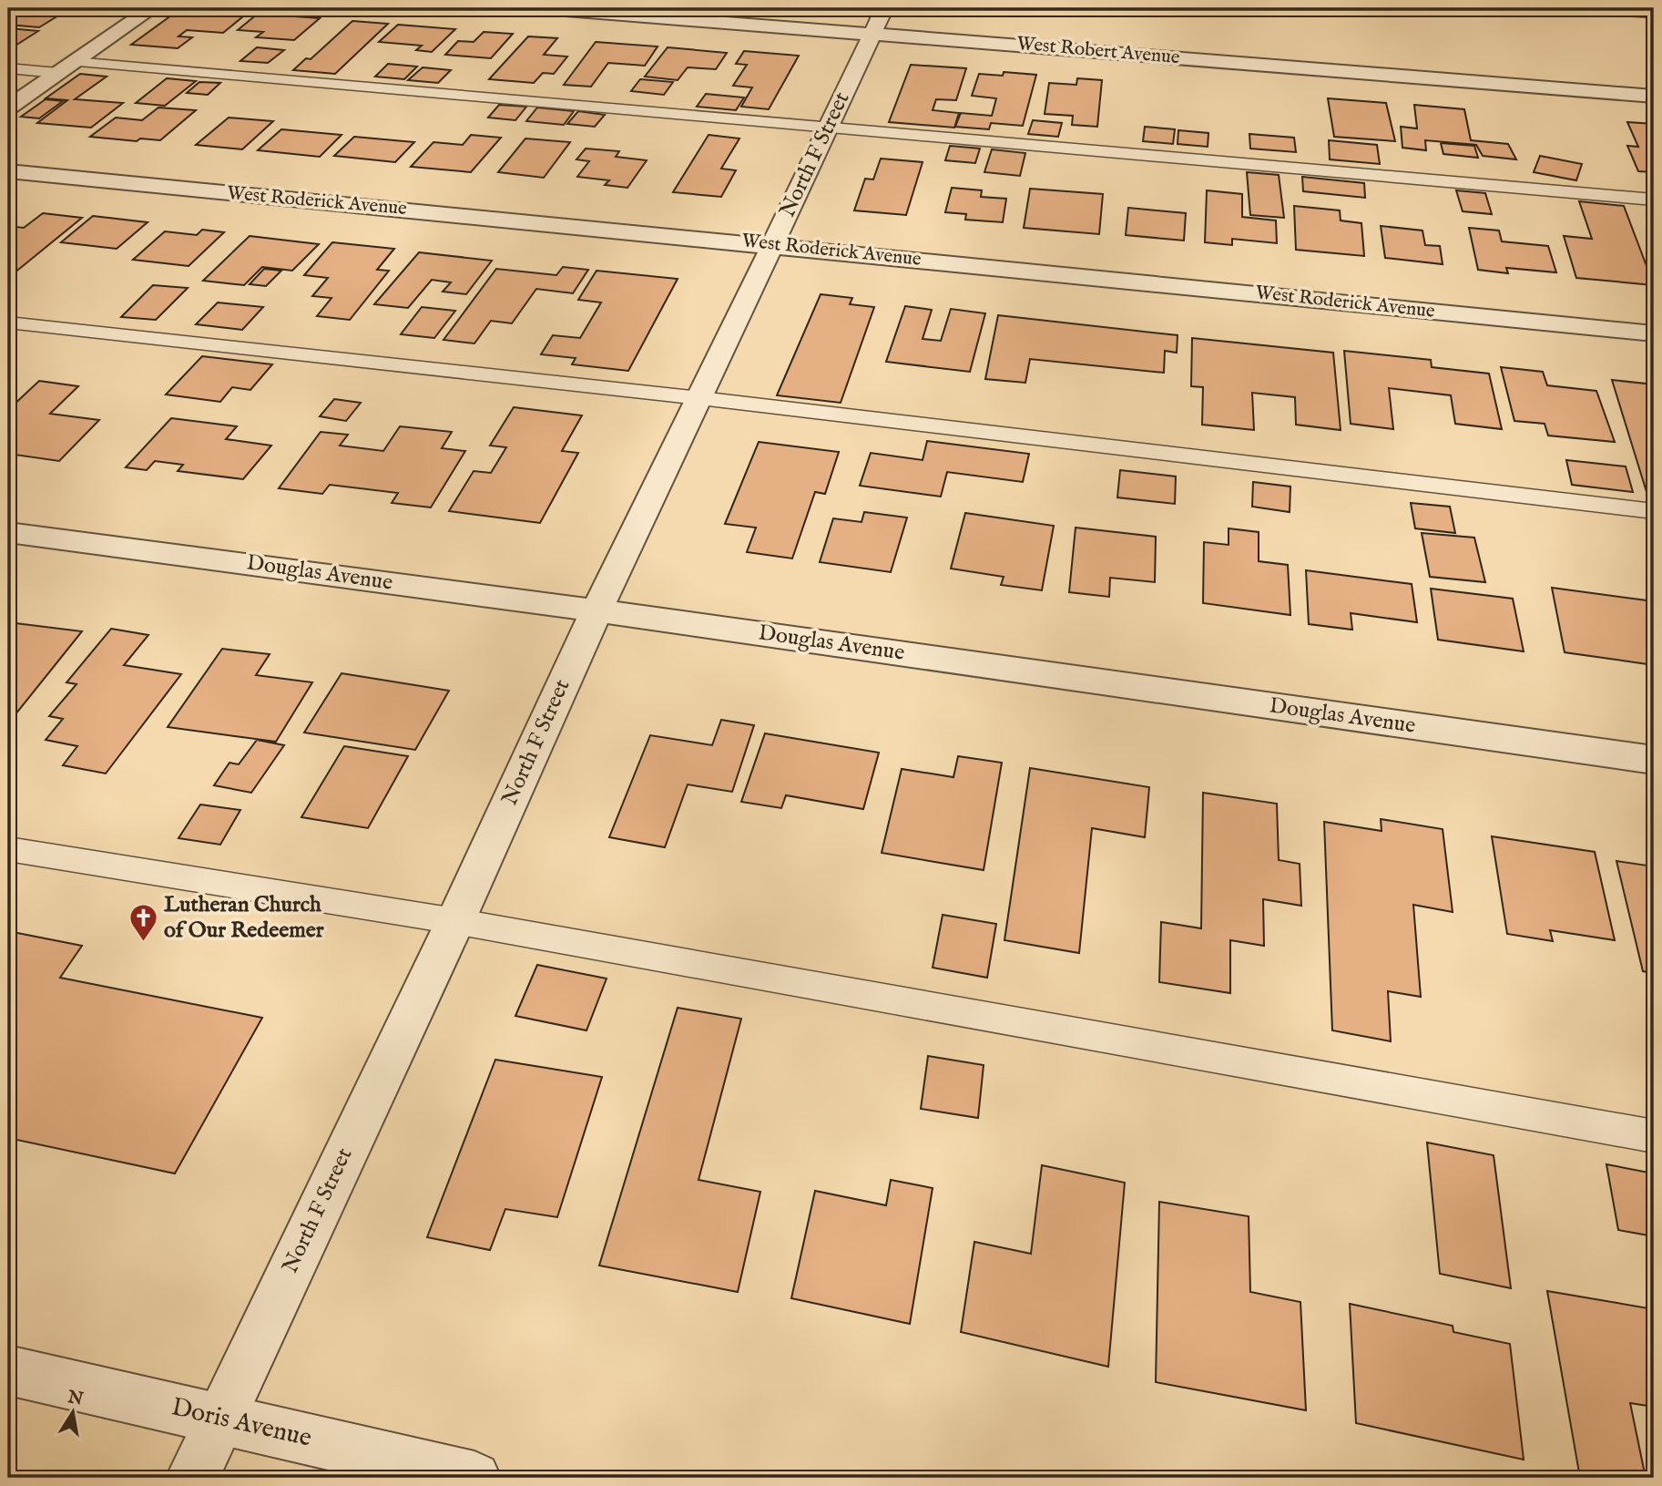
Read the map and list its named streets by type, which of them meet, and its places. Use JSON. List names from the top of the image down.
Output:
{
  "streets": {
    "street": [
      "West Robert Avenue",
      "North F Street",
      "West Roderick Avenue",
      "Douglas Avenue",
      "Doris Avenue"
    ]
  },
  "crossings": [
    ["West Robert Avenue", "North F Street"],
    ["North F Street", "West Roderick Avenue"],
    ["North F Street", "Douglas Avenue"],
    ["North F Street", "Doris Avenue"]
  ],
  "places": {
    "church": ["Lutheran Church of Our Redeemer"]
  },
  "north": "top"
}
